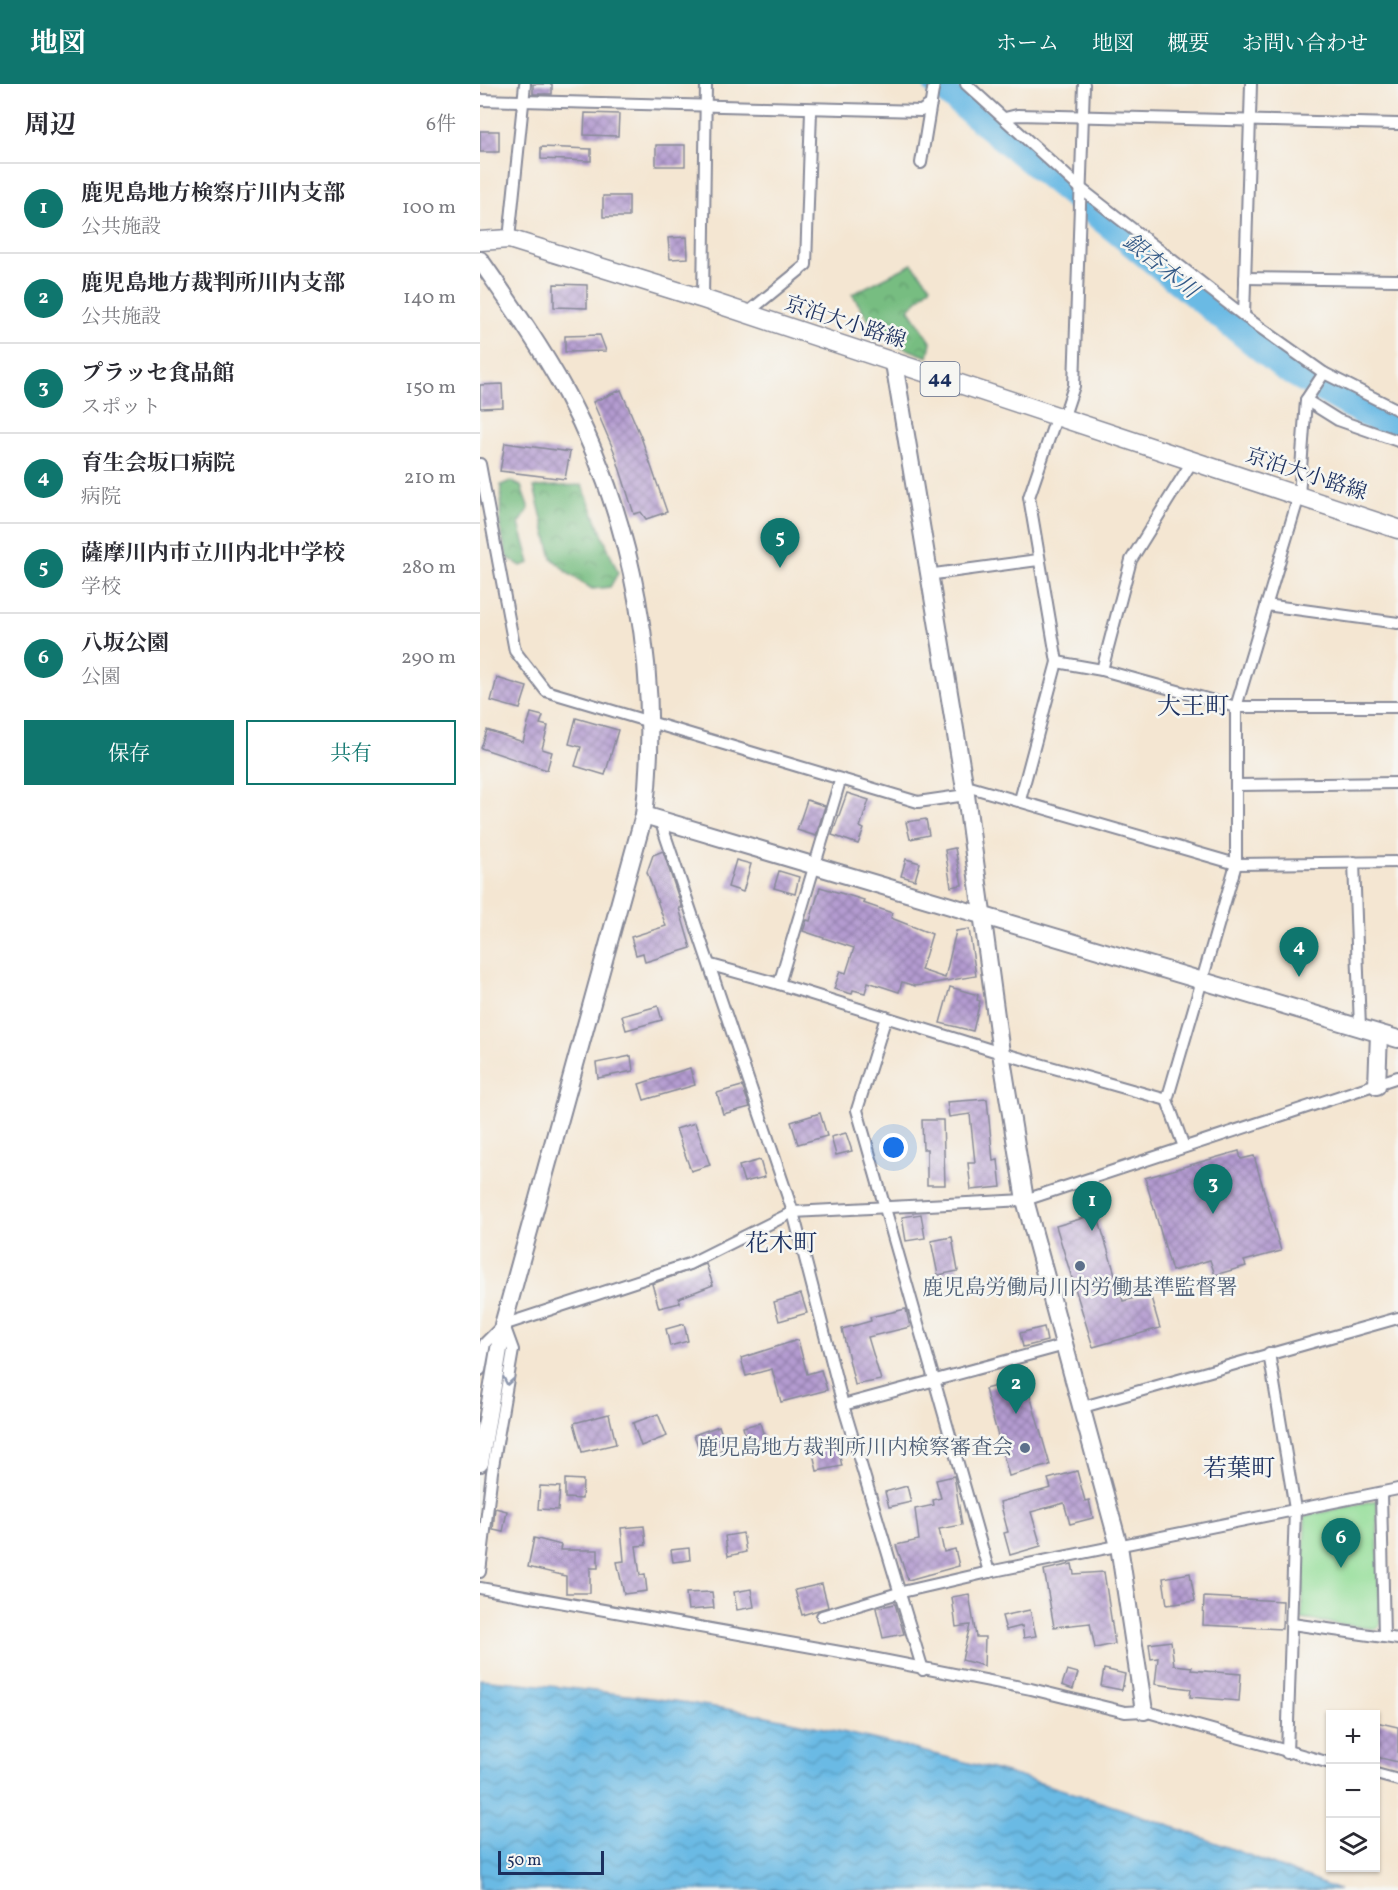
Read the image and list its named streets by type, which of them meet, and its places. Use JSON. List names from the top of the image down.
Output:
{
  "streets": {
    "main road": ["京泊大小路線", "44"]
  },
  "districts": ["大王町", "花木町", "若葉町"],
  "water": ["銀杏木川"],
  "places": ["鹿児島労働局川内労働基準監督署", "鹿児島地方裁判所川内検察審査会"],
  "scale_bar": "50 m",
  "page": {
    "header": "地図",
    "nav": [
      "ホーム",
      "地図",
      "概要",
      "お問い合わせ"
    ],
    "heading": ["周辺", "6件"],
    "list": [
      {
        "mark": "1",
        "name": "鹿児島地方検察庁川内支部",
        "note": "公共施設",
        "value": "100 m"
      },
      {
        "mark": "2",
        "name": "鹿児島地方裁判所川内支部",
        "note": "公共施設",
        "value": "140 m"
      },
      {
        "mark": "3",
        "name": "プラッセ食品館",
        "note": "スポット",
        "value": "150 m"
      },
      {
        "mark": "4",
        "name": "育生会坂口病院",
        "note": "病院",
        "value": "210 m"
      },
      {
        "mark": "5",
        "name": "薩摩川内市立川内北中学校",
        "note": "学校",
        "value": "280 m"
      },
      {
        "mark": "6",
        "name": "八坂公園",
        "note": "公園",
        "value": "290 m"
      }
    ],
    "pins": [
      "5",
      "4",
      "3",
      "1",
      "2",
      "6"
    ],
    "buttons": ["保存", "共有"],
    "map_buttons": ["+", "−"],
    "scale": "50 m"
  }
}
